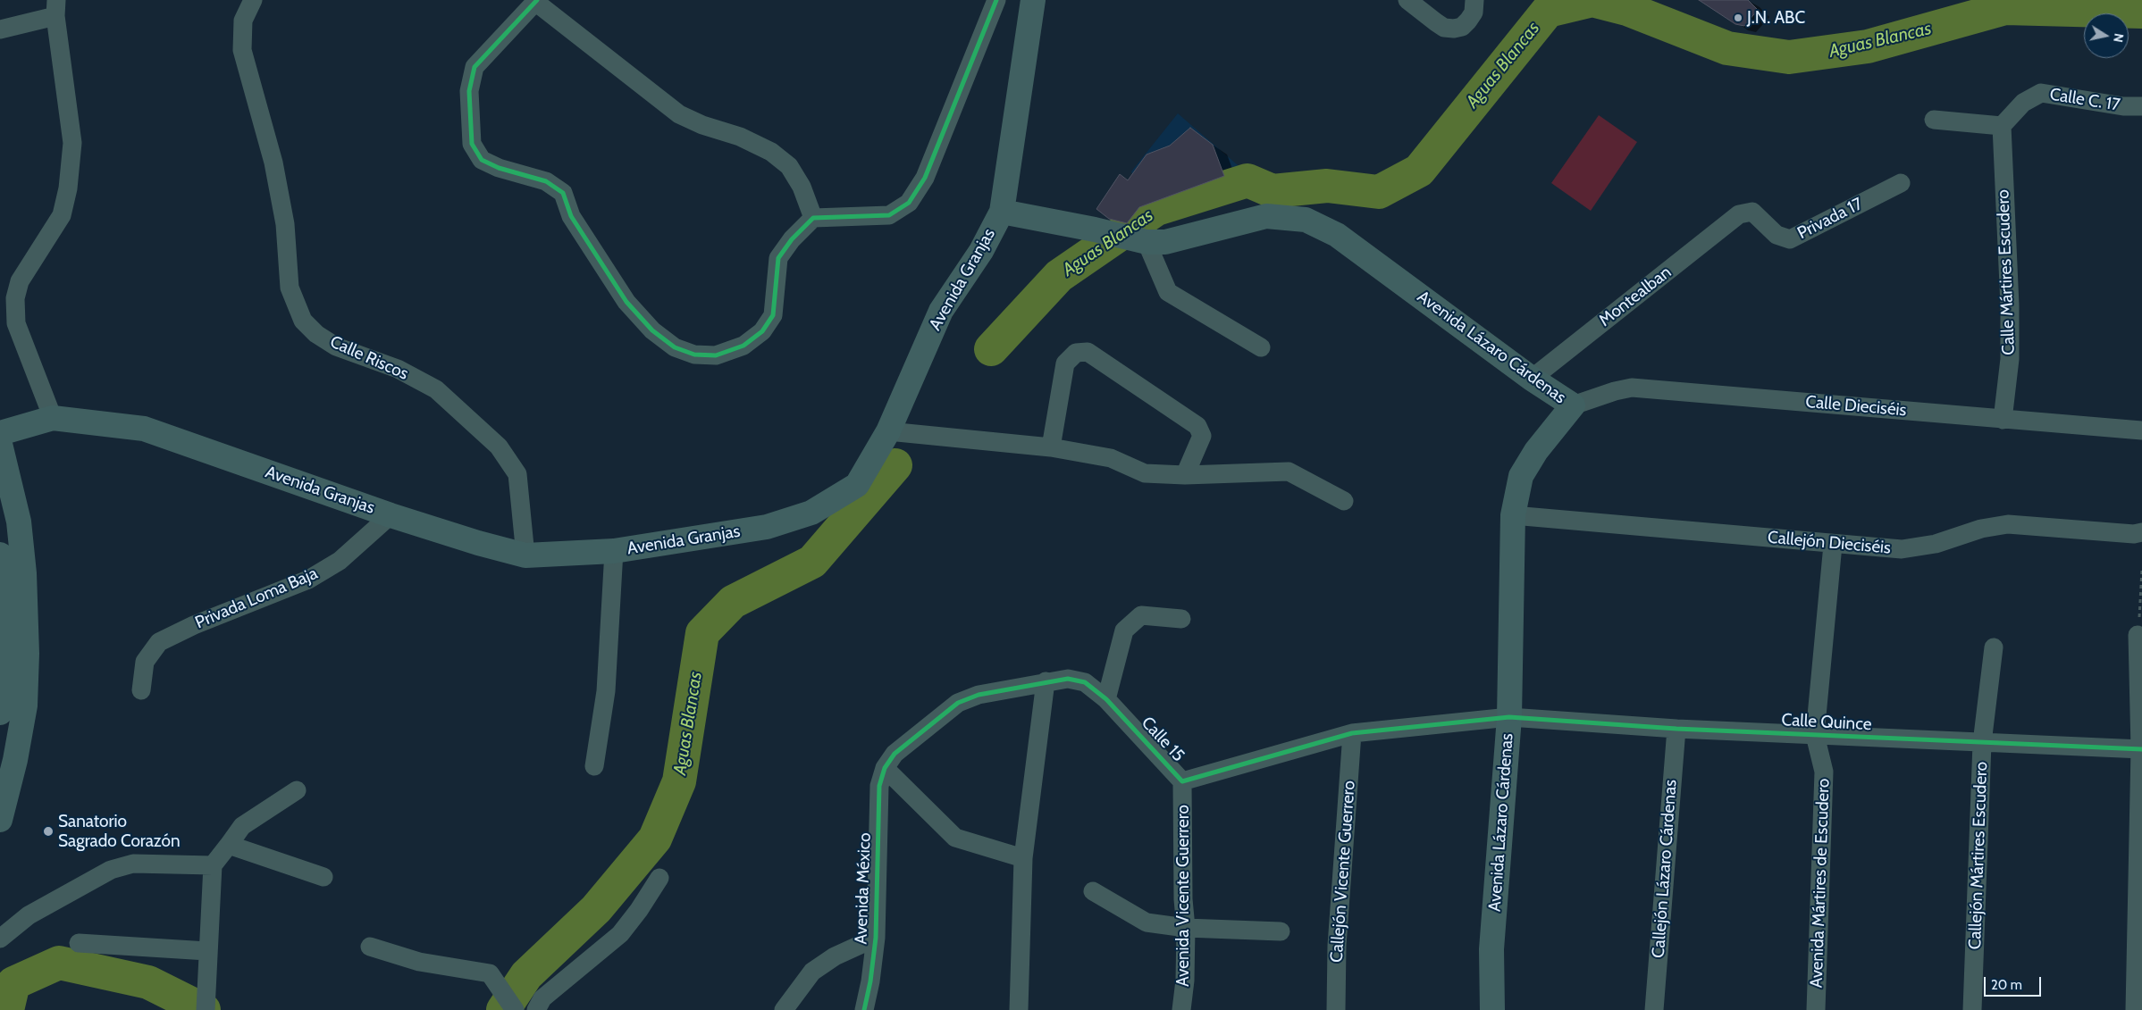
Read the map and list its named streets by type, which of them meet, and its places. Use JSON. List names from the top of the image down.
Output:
{
  "streets": {
    "main road": ["Avenida Granjas", "Avenida Lázaro Cárdenas"],
    "street": [
      "Calle C. 17",
      "Privada 17",
      "Calle Mártires Escudero",
      "Montealban",
      "Calle Riscos",
      "Calle Dieciséis",
      "Callejón Dieciséis",
      "Privada Loma Baja",
      "Calle Quince",
      "Calle 15",
      "Callejón Mártires Escudero",
      "Callejón Lázaro Cárdenas",
      "Callejón Vicente Guerrero",
      "Avenida Mártires de Escudero",
      "Avenida México",
      "Avenida Vicente Guerrero"
    ]
  },
  "crossings": [
    ["Calle C. 17", "Calle Mártires Escudero"],
    ["Privada 17", "Montealban"],
    ["Calle Mártires Escudero", "Calle Dieciséis"],
    ["Avenida Granjas", "Avenida Lázaro Cárdenas"],
    ["Avenida Granjas", "Calle Riscos"],
    ["Avenida Granjas", "Privada Loma Baja"],
    ["Montealban", "Avenida Lázaro Cárdenas"],
    ["Avenida Lázaro Cárdenas", "Calle Dieciséis"],
    ["Avenida Lázaro Cárdenas", "Callejón Dieciséis"],
    ["Avenida Lázaro Cárdenas", "Calle Quince"],
    ["Avenida Lázaro Cárdenas", "Calle 15"],
    ["Callejón Dieciséis", "Avenida Mártires de Escudero"],
    ["Calle Quince", "Calle 15"],
    ["Calle Quince", "Callejón Mártires Escudero"],
    ["Calle Quince", "Callejón Lázaro Cárdenas"],
    ["Calle Quince", "Avenida Mártires de Escudero"],
    ["Calle 15", "Callejón Vicente Guerrero"],
    ["Calle 15", "Avenida México"],
    ["Calle 15", "Avenida Vicente Guerrero"]
  ],
  "water": ["Aguas Blancas"],
  "places": ["J.N. ABC", "Sanatorio Sagrado Corazón"],
  "scale_bar": "20 m",
  "north": "right"
}
